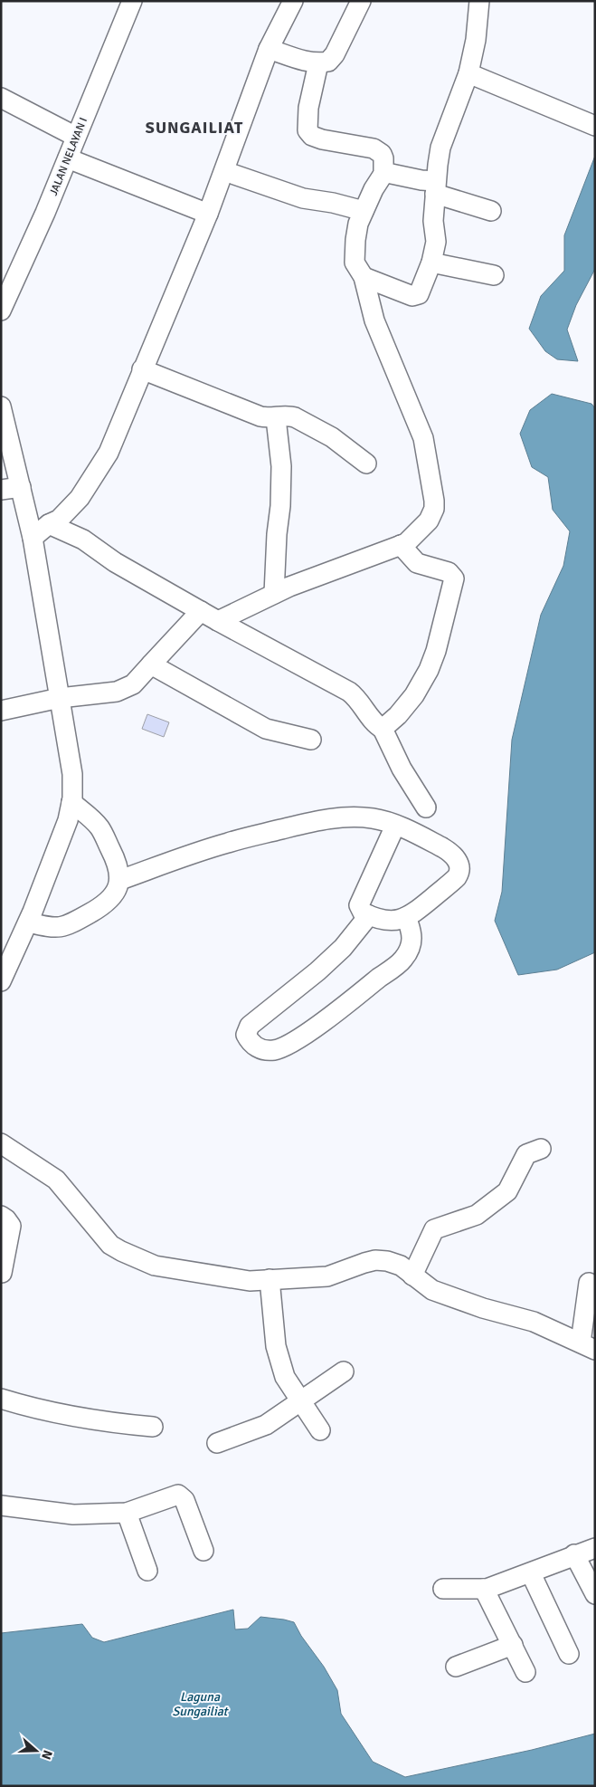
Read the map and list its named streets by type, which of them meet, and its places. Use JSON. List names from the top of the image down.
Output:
{
  "streets": {
    "street": ["JALAN NELAYAN I"]
  },
  "districts": ["SUNGAILIAT"],
  "water": ["Laguna Sungailiat"],
  "north": "right"
}
